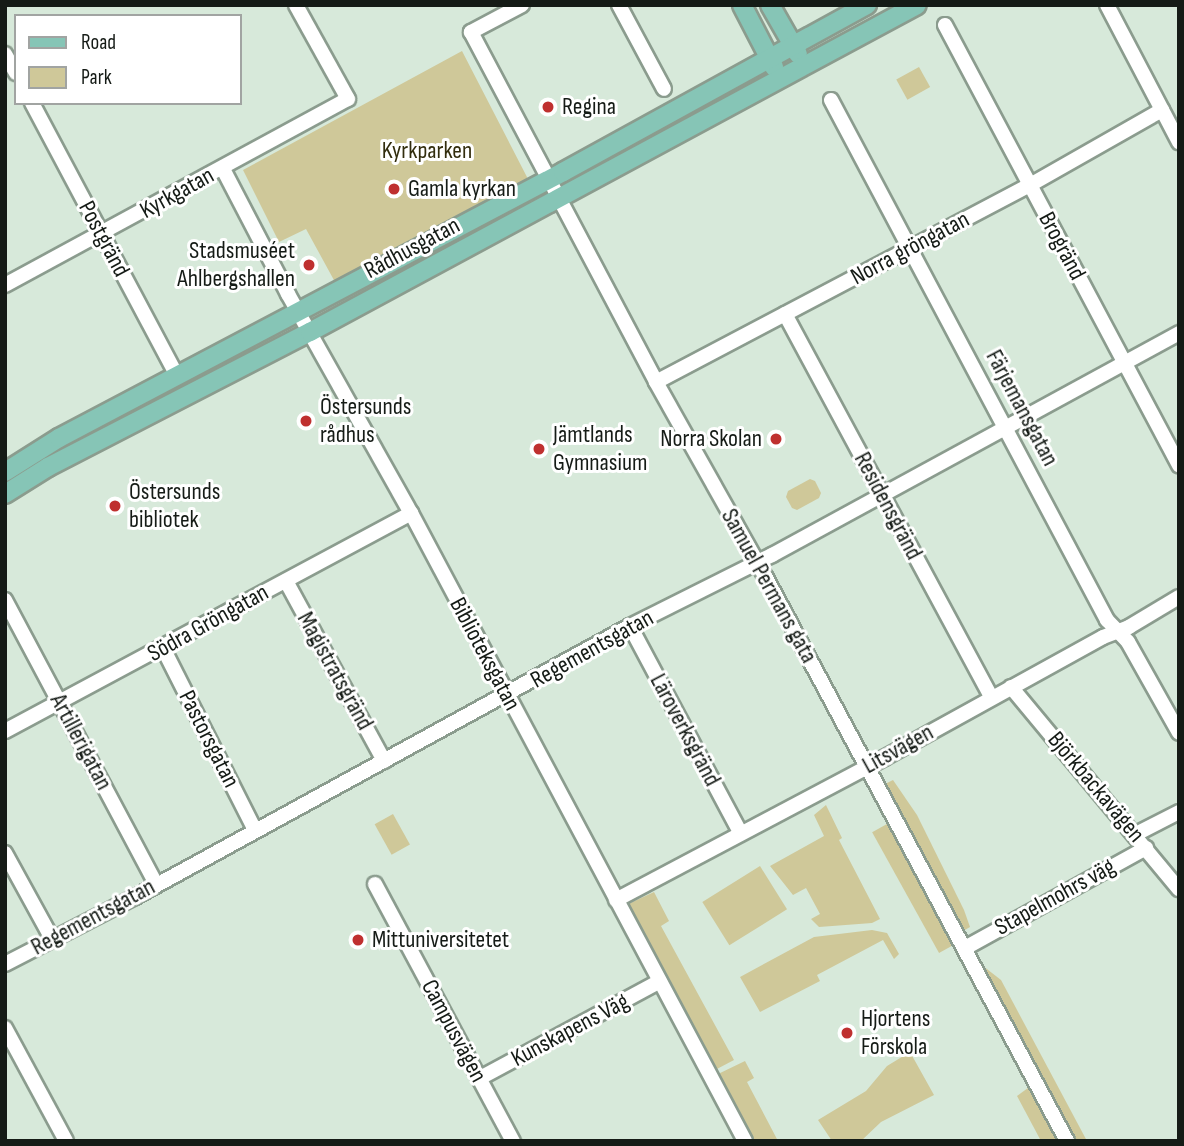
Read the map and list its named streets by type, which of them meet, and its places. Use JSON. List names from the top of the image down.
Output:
{
  "streets": {
    "main road": ["Rådhusgatan"],
    "street": [
      "Kyrkgatan",
      "Postgränd",
      "Brogränd",
      "Norra gröngatan",
      "Färjemansgatan",
      "Residensgränd",
      "Samuel Permans gata",
      "Södra Gröngatan",
      "Regementsgatan",
      "Biblioteksgatan",
      "Magistratsgränd",
      "Läroverksgränd",
      "Pastorsgatan",
      "Artillerigatan",
      "Litsvägen",
      "Björkbackavägen",
      "Stapelmohrs väg",
      "Kunskapens Väg",
      "Campusvägen"
    ]
  },
  "crossings": [
    ["Kyrkgatan", "Postgränd"],
    ["Kyrkgatan", "Biblioteksgatan"],
    ["Postgränd", "Rådhusgatan"],
    ["Brogränd", "Norra gröngatan"],
    ["Brogränd", "Regementsgatan"],
    ["Rådhusgatan", "Samuel Permans gata"],
    ["Rådhusgatan", "Biblioteksgatan"],
    ["Norra gröngatan", "Färjemansgatan"],
    ["Norra gröngatan", "Residensgränd"],
    ["Norra gröngatan", "Samuel Permans gata"],
    ["Färjemansgatan", "Regementsgatan"],
    ["Färjemansgatan", "Litsvägen"],
    ["Residensgränd", "Regementsgatan"],
    ["Residensgränd", "Litsvägen"],
    ["Samuel Permans gata", "Regementsgatan"],
    ["Samuel Permans gata", "Litsvägen"],
    ["Samuel Permans gata", "Stapelmohrs väg"],
    ["Södra Gröngatan", "Biblioteksgatan"],
    ["Södra Gröngatan", "Magistratsgränd"],
    ["Södra Gröngatan", "Pastorsgatan"],
    ["Södra Gröngatan", "Artillerigatan"],
    ["Regementsgatan", "Biblioteksgatan"],
    ["Regementsgatan", "Magistratsgränd"],
    ["Regementsgatan", "Läroverksgränd"],
    ["Regementsgatan", "Pastorsgatan"],
    ["Regementsgatan", "Artillerigatan"],
    ["Biblioteksgatan", "Litsvägen"],
    ["Biblioteksgatan", "Kunskapens Väg"],
    ["Läroverksgränd", "Litsvägen"],
    ["Litsvägen", "Björkbackavägen"],
    ["Björkbackavägen", "Stapelmohrs väg"],
    ["Kunskapens Väg", "Campusvägen"]
  ],
  "parks": ["Kyrkparken"],
  "places": [
    "Regina",
    "Gamla kyrkan",
    "Stadsmuséet Ahlbergshallen",
    "Östersunds rådhus",
    "Norra Skolan",
    "Jämtlands Gymnasium",
    "Östersunds bibliotek",
    "Mittuniversitetet",
    "Hjortens Förskola"
  ],
  "legend": ["Road", "Park"]
}
